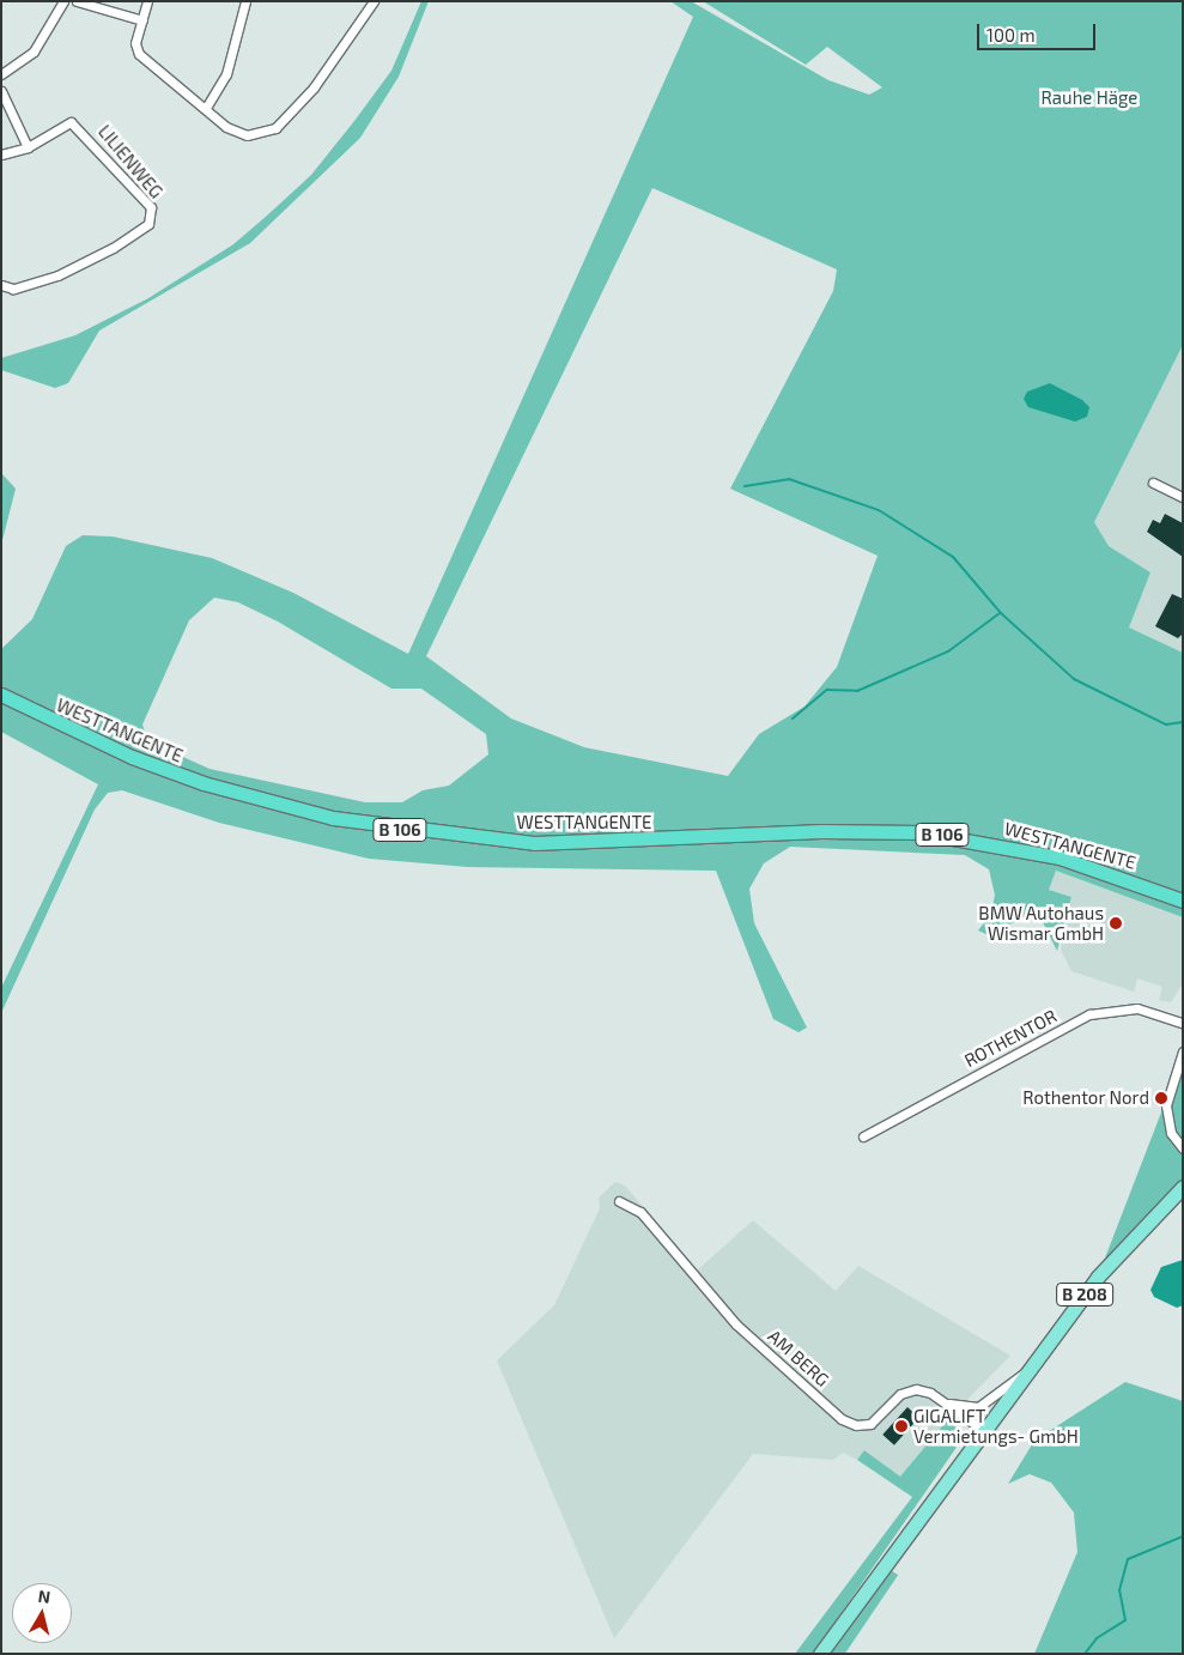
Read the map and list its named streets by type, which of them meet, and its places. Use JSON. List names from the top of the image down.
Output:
{
  "streets": {
    "highway": ["WESTTANGENTE", "B 106"],
    "main road": ["B 208"],
    "street": ["LILIENWEG", "ROTHENTOR", "AM BERG"]
  },
  "crossings": [
    ["B 208", "AM BERG"]
  ],
  "parks": ["Rauhe Häge"],
  "places": ["BMW Autohaus Wismar GmbH", "Rothentor Nord", "GIGALIFT Vermietungs- GmbH"],
  "scale_bar": "100 m",
  "north": "top"
}
